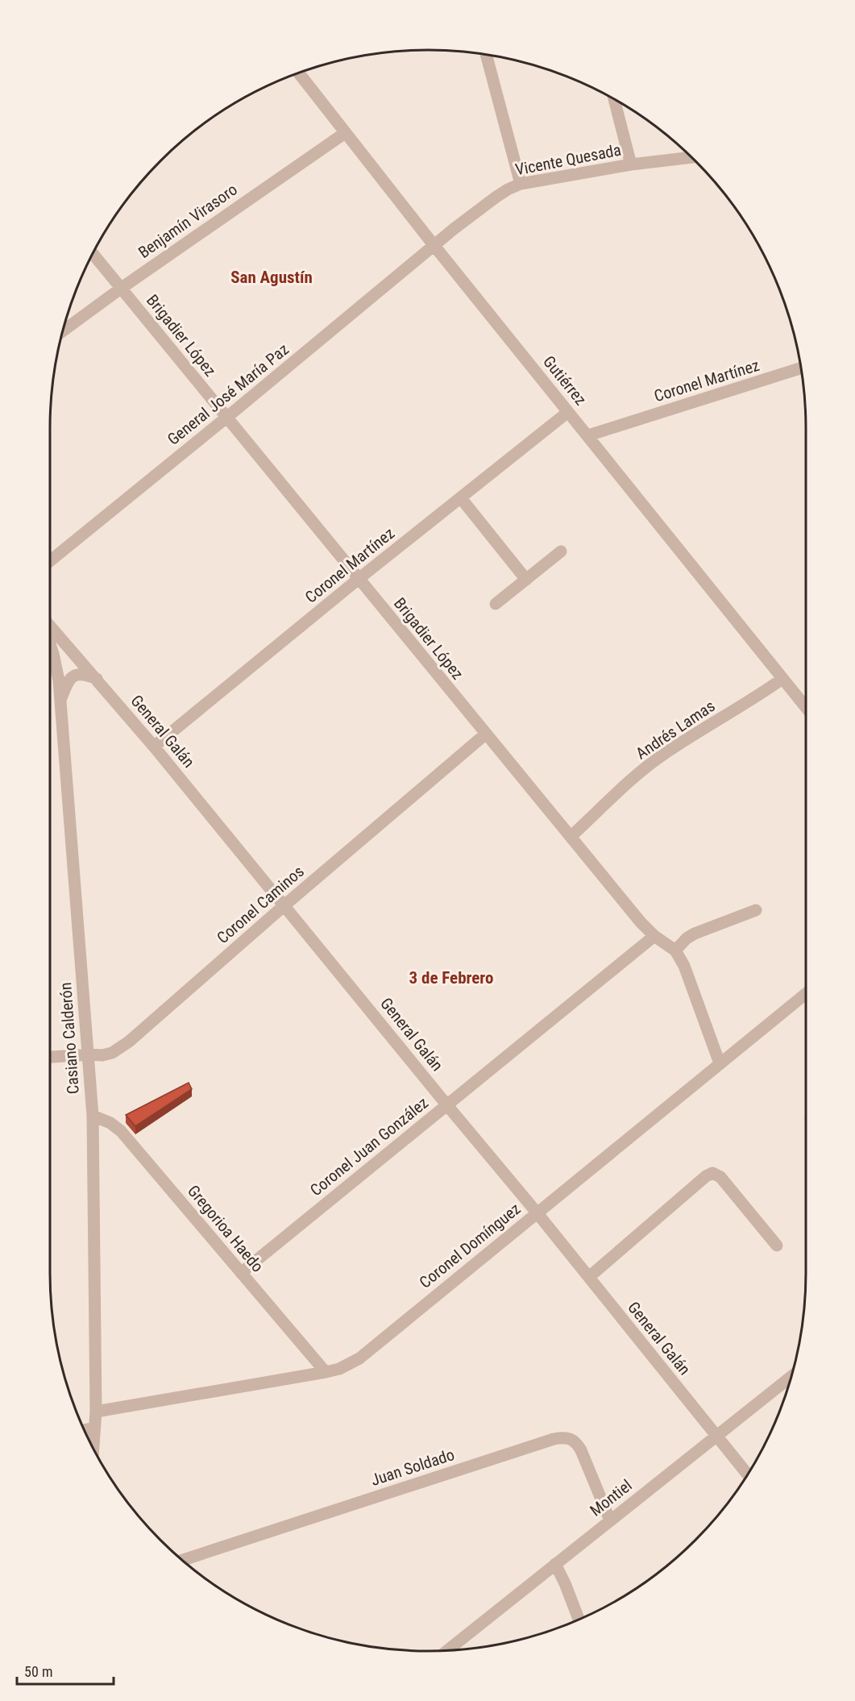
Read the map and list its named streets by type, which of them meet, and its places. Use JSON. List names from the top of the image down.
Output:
{
  "streets": {
    "street": [
      "Vicente Quesada",
      "Benjamín Virasoro",
      "Brigadier López",
      "Gutiérrez",
      "Coronel Martínez",
      "General José María Paz",
      "Andrés Lamas",
      "General Galán",
      "Coronel Caminos",
      "Casiano Calderón",
      "Coronel Juan González",
      "Gregorioa Haedo",
      "Coronel Domínguez",
      "Juan Soldado",
      "Montiel"
    ]
  },
  "crossings": [
    ["Vicente Quesada", "Gutiérrez"],
    ["Vicente Quesada", "General José María Paz"],
    ["Benjamín Virasoro", "Brigadier López"],
    ["Benjamín Virasoro", "Gutiérrez"],
    ["Brigadier López", "Coronel Martínez"],
    ["Brigadier López", "General José María Paz"],
    ["Brigadier López", "Andrés Lamas"],
    ["Brigadier López", "Coronel Caminos"],
    ["Brigadier López", "Coronel Juan González"],
    ["Brigadier López", "Coronel Domínguez"],
    ["Gutiérrez", "Coronel Martínez"],
    ["Gutiérrez", "General José María Paz"],
    ["Gutiérrez", "Andrés Lamas"],
    ["Coronel Martínez", "General Galán"],
    ["General Galán", "Coronel Caminos"],
    ["General Galán", "Coronel Juan González"],
    ["General Galán", "Coronel Domínguez"],
    ["General Galán", "Montiel"],
    ["Coronel Caminos", "Casiano Calderón"],
    ["Casiano Calderón", "Gregorioa Haedo"],
    ["Casiano Calderón", "Coronel Domínguez"],
    ["Coronel Juan González", "Gregorioa Haedo"],
    ["Gregorioa Haedo", "Coronel Domínguez"],
    ["Juan Soldado", "Montiel"]
  ],
  "districts": ["San Agustín", "3 de Febrero"],
  "scale_bar": "50 m"
}
